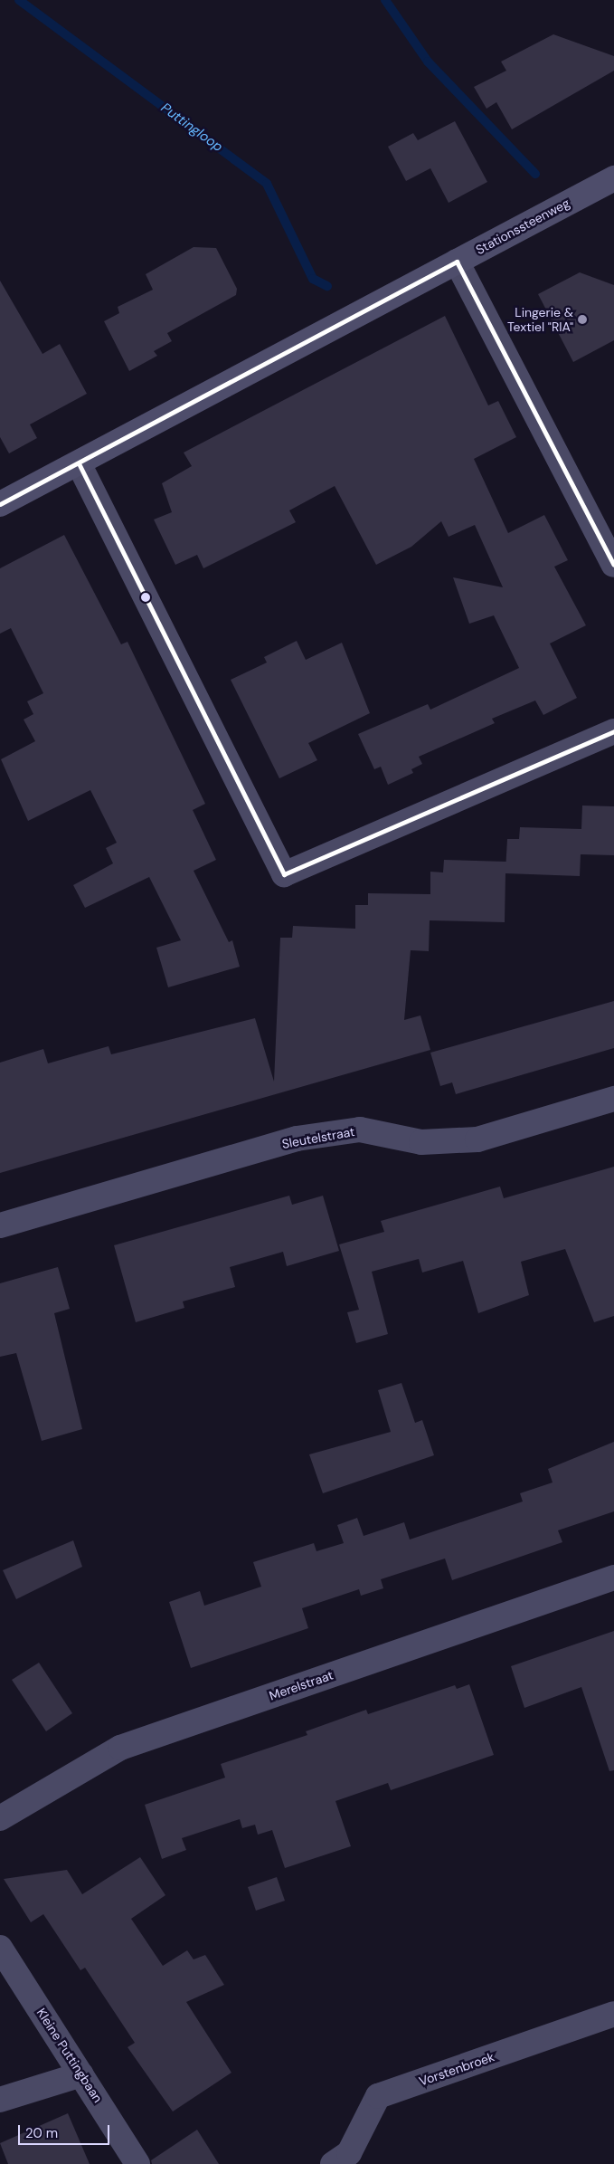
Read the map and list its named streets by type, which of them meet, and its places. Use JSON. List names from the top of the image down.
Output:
{
  "streets": {
    "street": [
      "Stationssteenweg",
      "Sleutelstraat",
      "Merelstraat",
      "Kleine Puttingbaan",
      "Vorstenbroek"
    ]
  },
  "water": ["Puttingloop"],
  "places": ["Lingerie & Textiel \"RIA\""],
  "scale_bar": "20 m"
}
